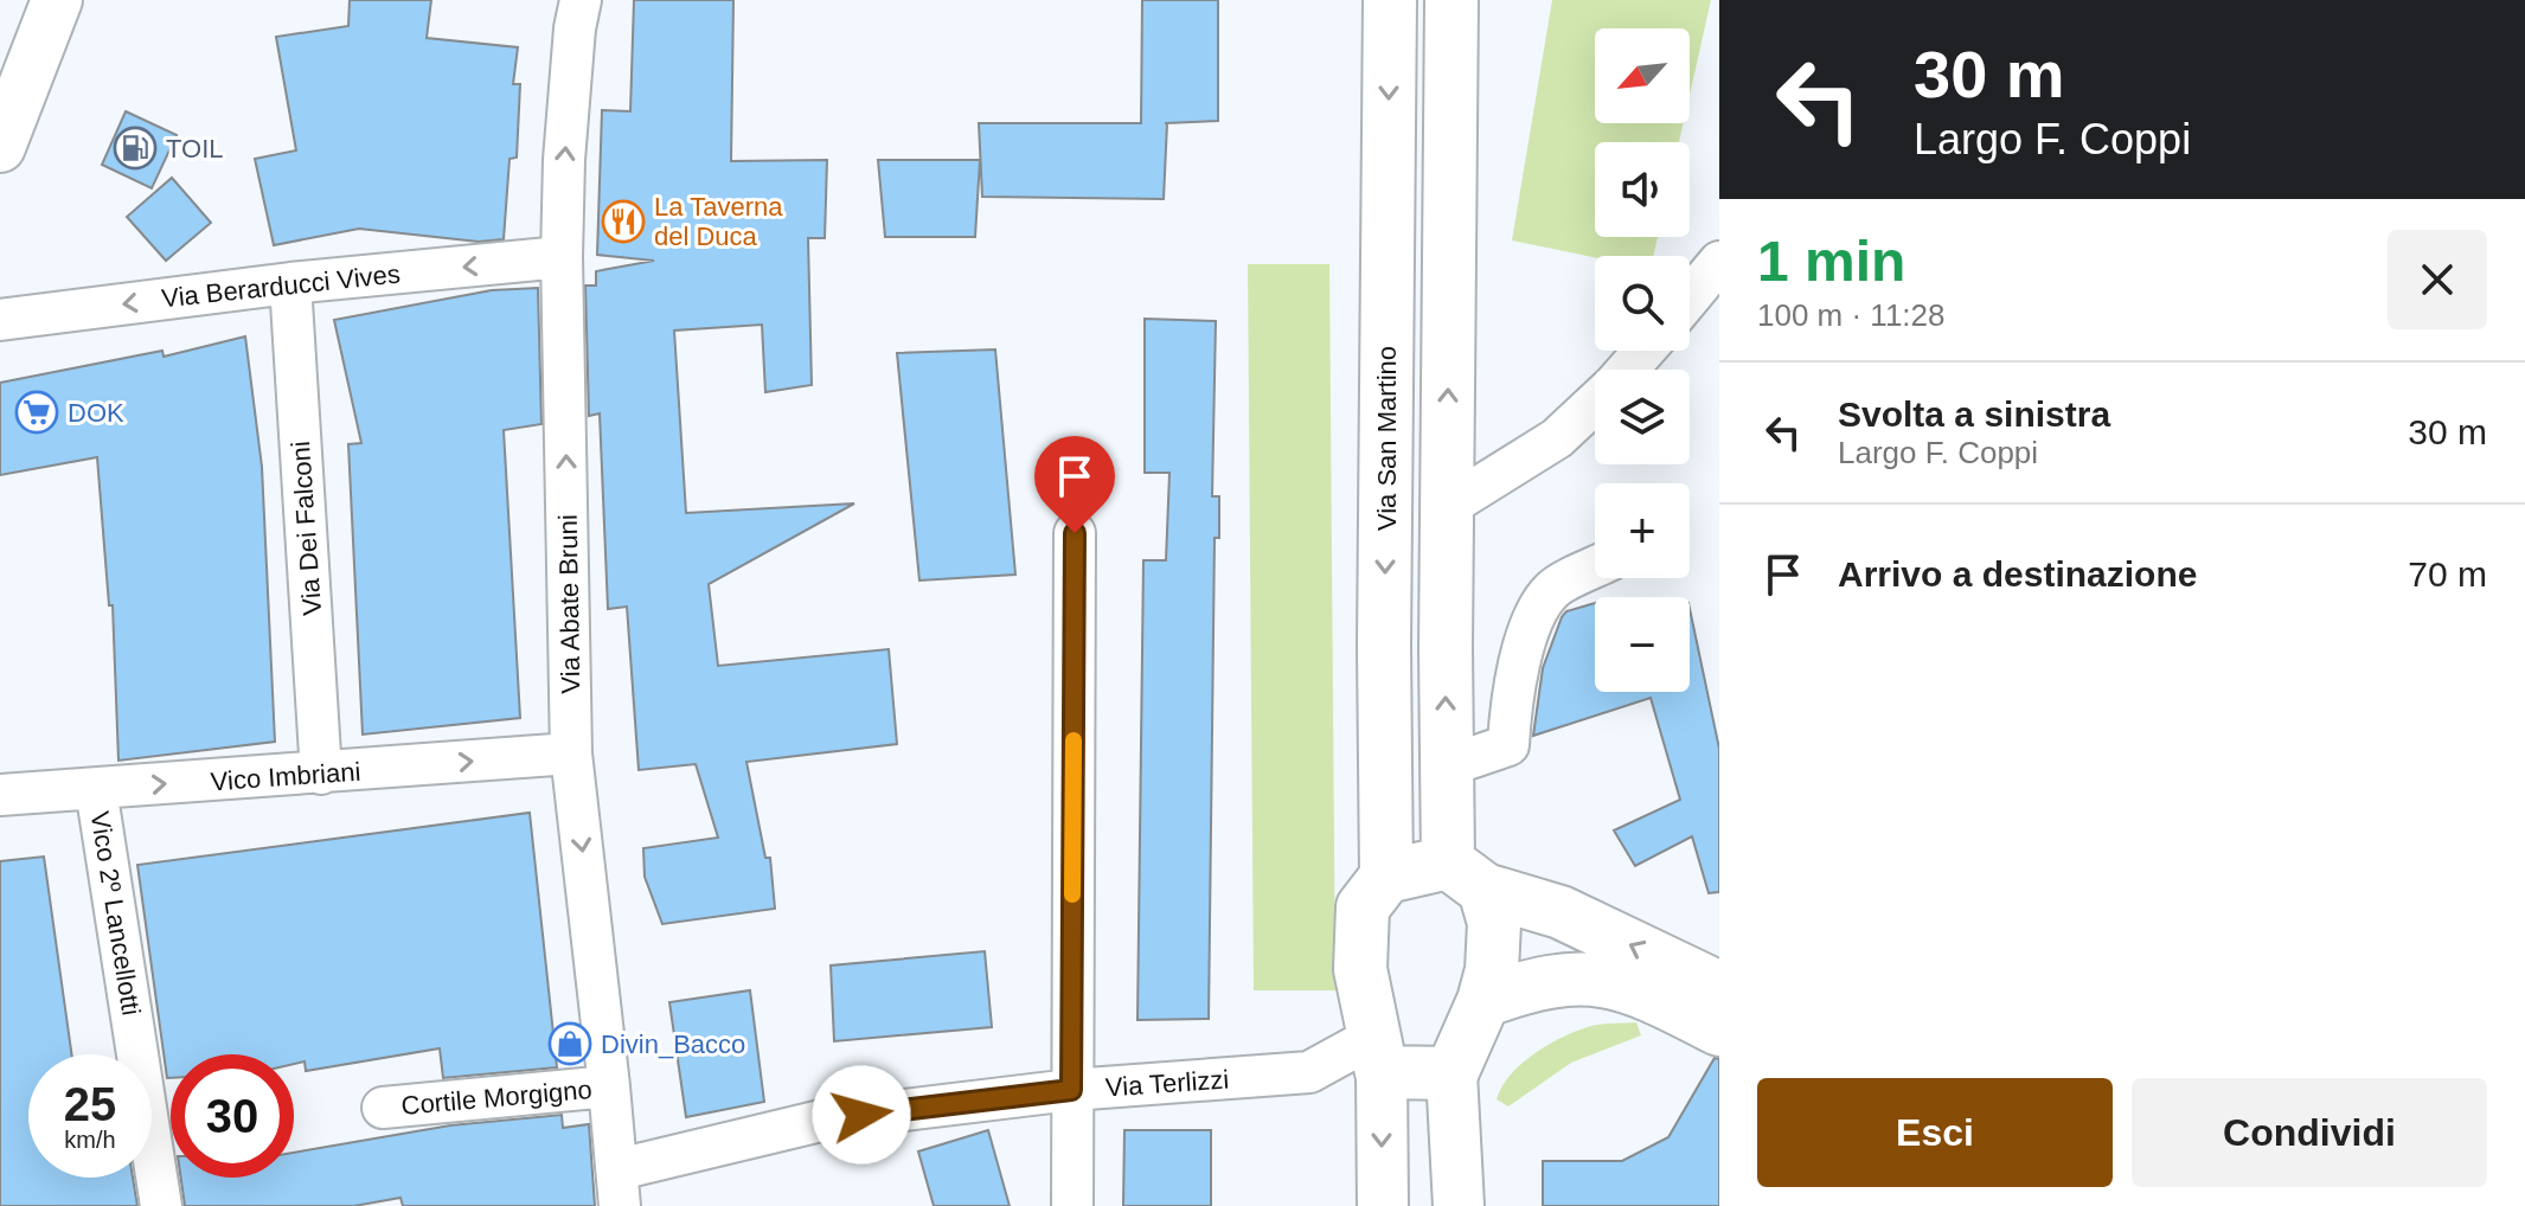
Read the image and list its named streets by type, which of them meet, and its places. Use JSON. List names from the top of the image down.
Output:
{
  "streets": {
    "main road": ["Via San Martino"],
    "street": [
      "Via Berarducci Vives",
      "Via Dei Falconi",
      "Via Abate Bruni",
      "Vico Imbriani",
      "Vico 2º Lancellotti",
      "Via Terlizzi",
      "Cortile Morgigno"
    ]
  },
  "crossings": [
    ["Via Berarducci Vives", "Via Dei Falconi"],
    ["Via Berarducci Vives", "Via Abate Bruni"],
    ["Via San Martino", "Via Terlizzi"],
    ["Via Dei Falconi", "Vico Imbriani"],
    ["Via Abate Bruni", "Vico Imbriani"],
    ["Via Abate Bruni", "Via Terlizzi"],
    ["Via Abate Bruni", "Cortile Morgigno"],
    ["Vico Imbriani", "Vico 2º Lancellotti"]
  ],
  "one_way": ["Via Berarducci Vives", "Vico Imbriani"],
  "places": {
    "fuel station": ["TOIL"],
    "restaurant": ["La Taverna del Duca"],
    "supermarket": ["DOK"],
    "shop": ["Divin_Bacco"]
  },
  "north": "bottom left",
  "page": {
    "turn": ["30 m", "Largo F. Coppi"],
    "map_buttons": ["+", "−"],
    "heading": ["1 min", "100 m · 11:28"],
    "list": [
      {
        "name": "Svolta a sinistra",
        "note": "Largo F. Coppi",
        "value": "30 m"
      },
      {
        "name": "Arrivo a destinazione",
        "value": "70 m"
      }
    ],
    "speed": "25 km/h",
    "limit": "30",
    "buttons": ["Esci", "Condividi"]
  }
}
